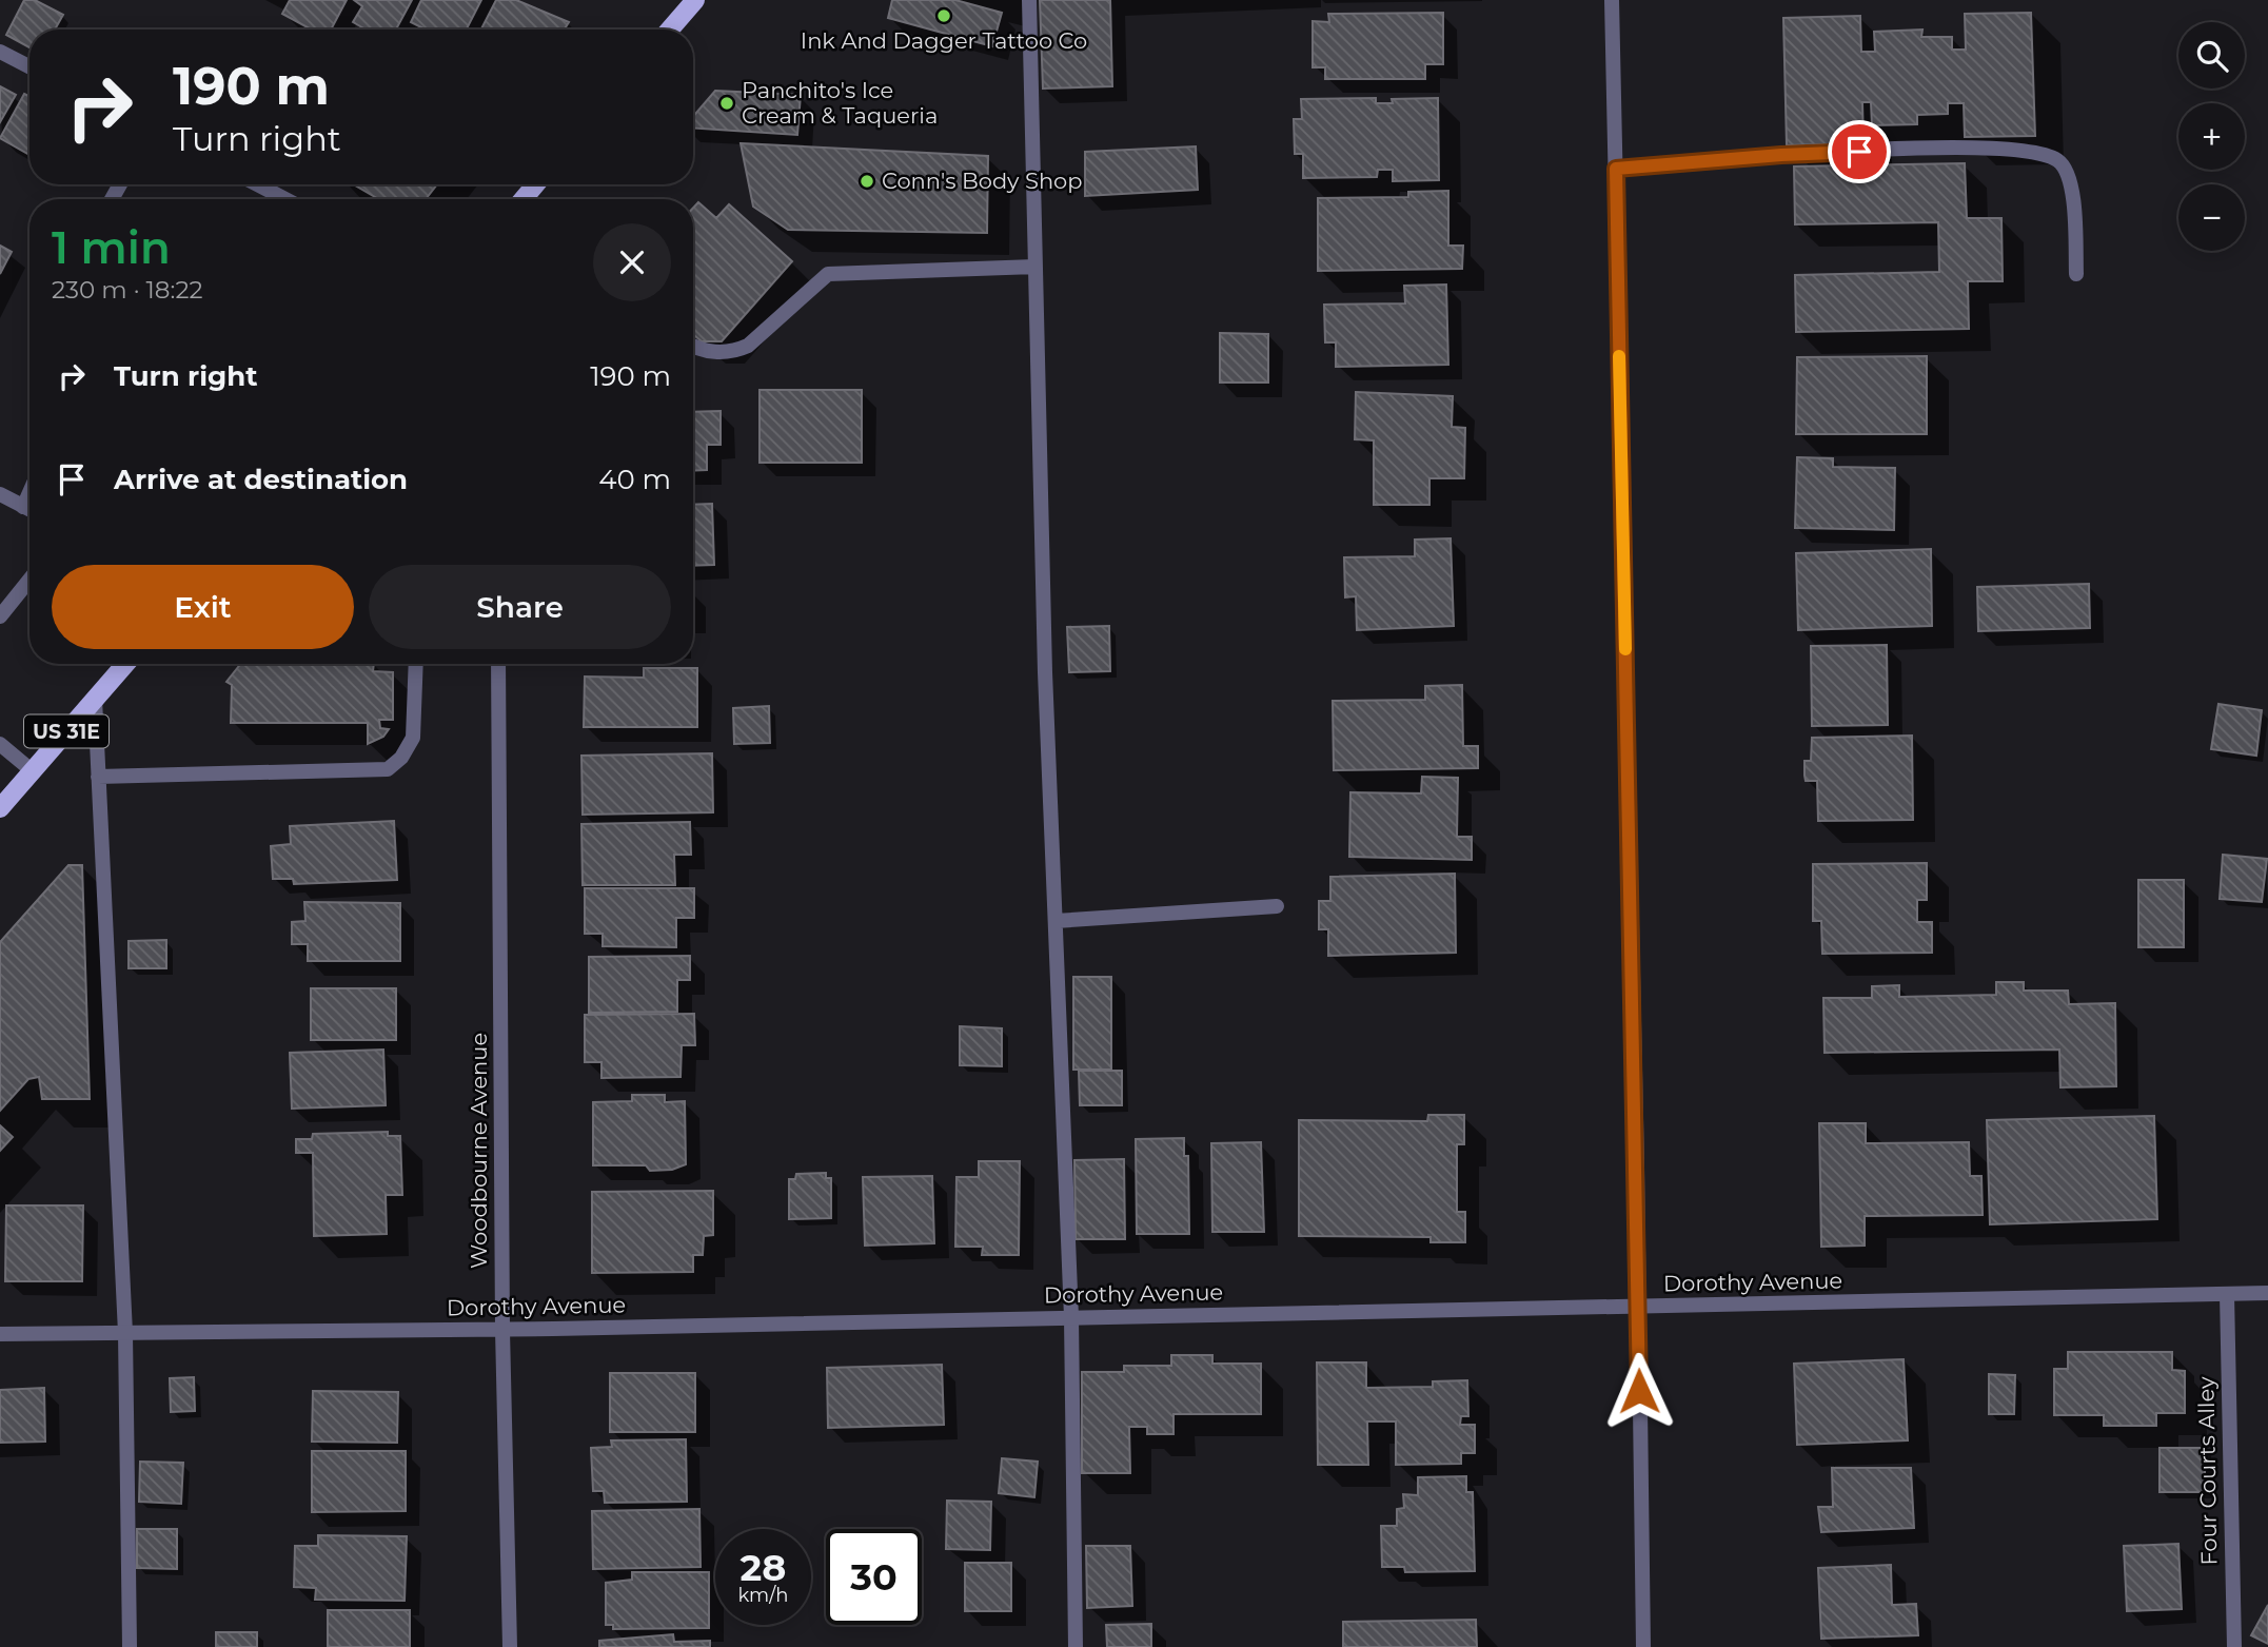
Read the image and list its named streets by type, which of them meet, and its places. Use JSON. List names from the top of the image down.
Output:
{
  "streets": {
    "main road": ["US 31E"],
    "street": ["Woodbourne Avenue", "Dorothy Avenue", "Four Courts Alley"]
  },
  "crossings": [
    ["Woodbourne Avenue", "Dorothy Avenue"],
    ["Dorothy Avenue", "Four Courts Alley"]
  ],
  "places": ["Ink And Dagger Tattoo Co", "Panchito's Ice Cream & Taqueria", "Conn's Body Shop"],
  "page": {
    "map_buttons": ["+", "−"],
    "turn": ["190 m", "Turn right"],
    "heading": ["1 min", "230 m · 18:22"],
    "list": [
      {
        "name": "Turn right",
        "value": "190 m"
      },
      {
        "name": "Arrive at destination",
        "value": "40 m"
      }
    ],
    "buttons": ["Exit", "Share"],
    "speed": "28 km/h",
    "limit": "30"
  }
}
